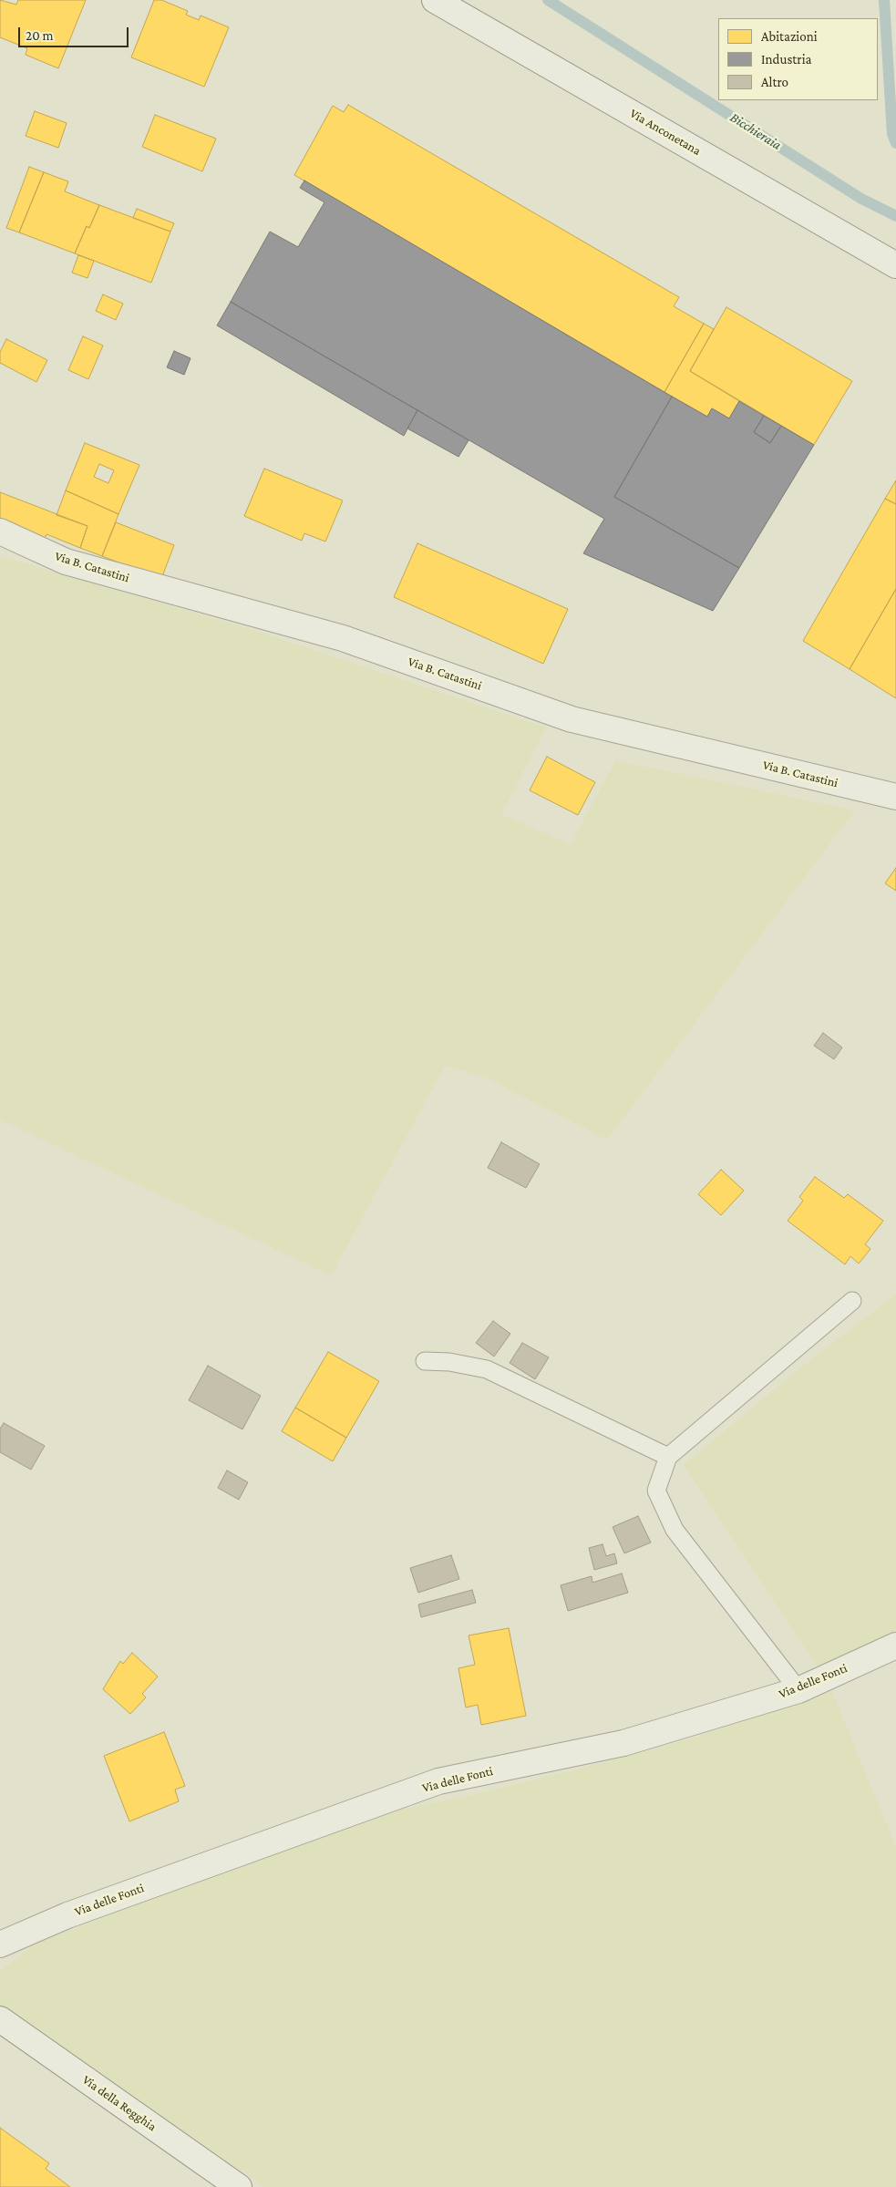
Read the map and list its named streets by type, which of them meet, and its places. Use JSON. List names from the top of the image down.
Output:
{
  "streets": {
    "street": [
      "Via Anconetana",
      "Via B. Catastini",
      "Via delle Fonti",
      "Via della Regghia"
    ]
  },
  "water": ["Bicchieraia"],
  "legend": ["Abitazioni", "Industria", "Altro"],
  "scale_bar": "20 m"
}
